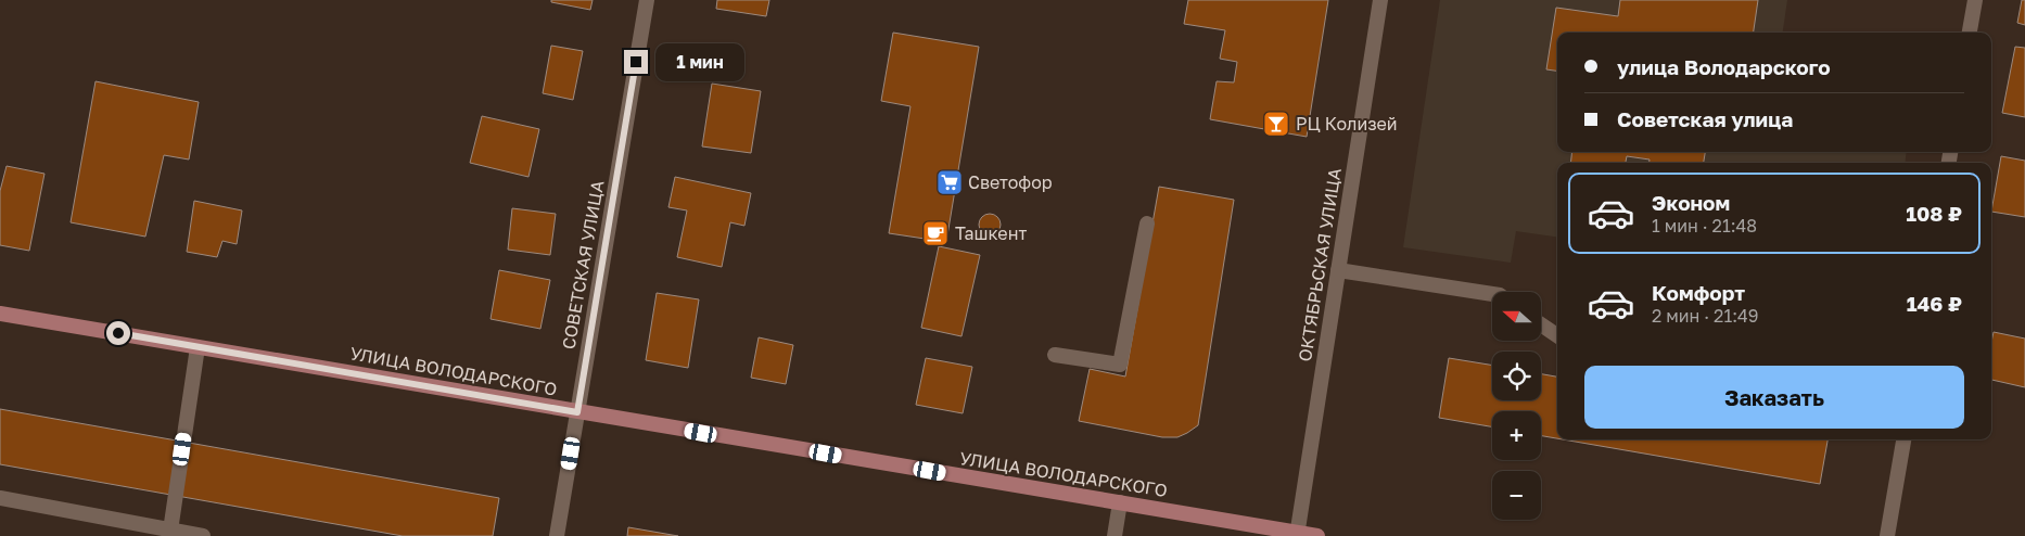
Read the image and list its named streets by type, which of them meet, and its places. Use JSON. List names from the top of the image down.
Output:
{
  "streets": {
    "main road": ["УЛИЦА ВОЛОДАРСКОГО"],
    "street": ["СОВЕТСКАЯ УЛИЦА", "ОКТЯБРЬСКАЯ УЛИЦА"]
  },
  "crossings": [
    ["СОВЕТСКАЯ УЛИЦА", "УЛИЦА ВОЛОДАРСКОГО"],
    ["ОКТЯБРЬСКАЯ УЛИЦА", "УЛИЦА ВОЛОДАРСКОГО"]
  ],
  "places": {
    "bar": ["РЦ Колизей"],
    "supermarket": ["Светофор"],
    "cafe": ["Ташкент"]
  },
  "north": "left",
  "page": {
    "banner": ["улица Володарского", "Советская улица"],
    "bubble": "1 мин",
    "list": [
      {
        "name": "Эконом",
        "note": "1 мин · 21:48",
        "value": "108 ₽"
      },
      {
        "name": "Комфорт",
        "note": "2 мин · 21:49",
        "value": "146 ₽"
      }
    ],
    "map_buttons": ["+", "−"],
    "buttons": "Заказать"
  }
}
